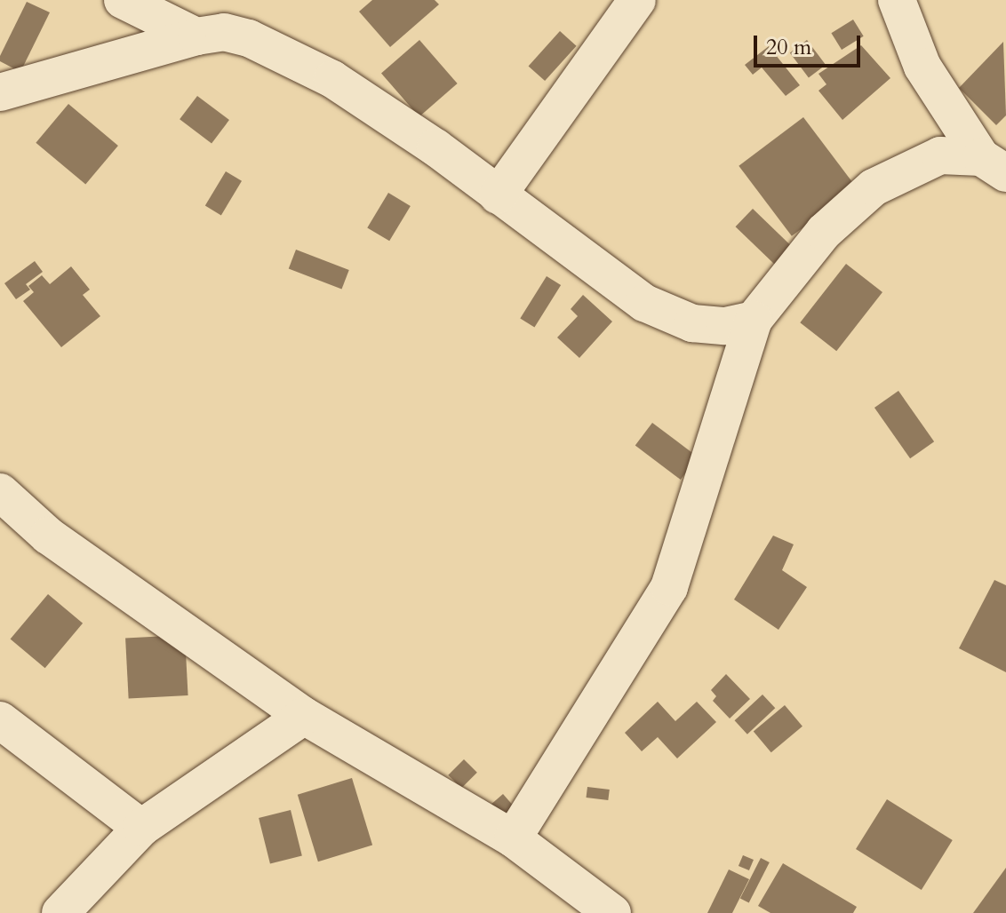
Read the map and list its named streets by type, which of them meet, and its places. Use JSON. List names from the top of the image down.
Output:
{
  "scale_bar": "20 m"
}
